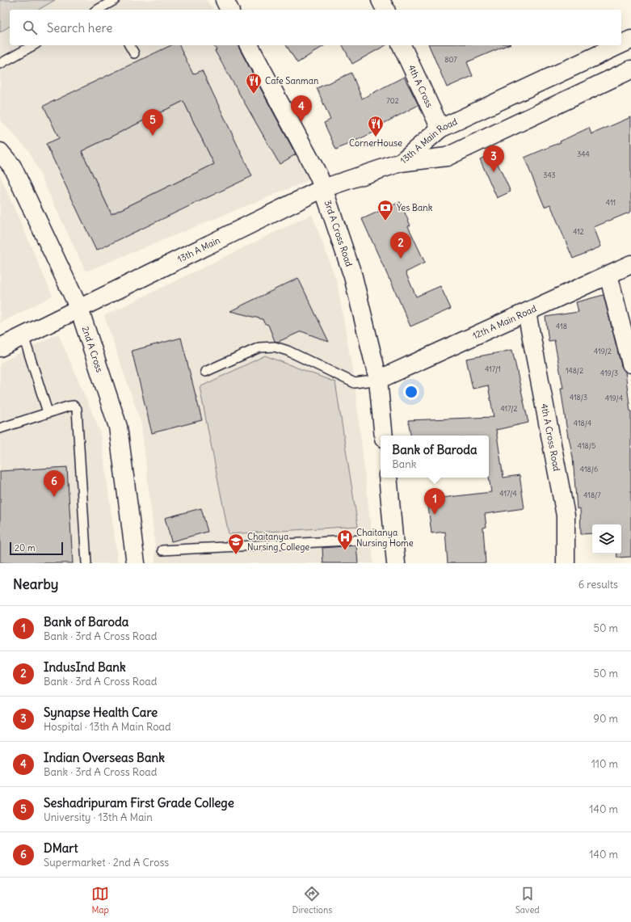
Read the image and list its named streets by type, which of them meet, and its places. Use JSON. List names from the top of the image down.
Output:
{
  "streets": {
    "street": [
      "4th A Cross",
      "13th A Main Road",
      "3rd A Cross Road",
      "13th A Main",
      "12th A Main Road",
      "2nd A Cross",
      "4th A Cross Road"
    ]
  },
  "crossings": [
    ["4th A Cross", "13th A Main Road"],
    ["13th A Main Road", "13th A Main"],
    ["3rd A Cross Road", "13th A Main"],
    ["3rd A Cross Road", "12th A Main Road"],
    ["13th A Main", "2nd A Cross"],
    ["12th A Main Road", "4th A Cross Road"]
  ],
  "places": {
    "restaurant": ["Cafe Sanman", "CornerHouse"],
    "bank": ["Yes Bank"],
    "hospital": ["Chaitanya Nursing Home"],
    "school or university": ["Chaitanya Nursing College"]
  },
  "house_numbers": [
    "807",
    "702",
    "344",
    "343",
    "411",
    "412",
    "418",
    "419/2",
    "417/1",
    "148/2",
    "419/3",
    "418/3",
    "419/4",
    "417/2",
    "418/4",
    "418/5",
    "418/6",
    "417/4",
    "418/7"
  ],
  "scale_bar": "20 m",
  "page": {
    "search": "Search here",
    "pins": [
      "4",
      "5",
      "3",
      "2",
      "6",
      "1"
    ],
    "popup": ["Bank of Baroda", "Bank"],
    "scale": "20 m",
    "heading": ["Nearby", "6 results"],
    "list": [
      {
        "mark": "1",
        "name": "Bank of Baroda",
        "note": "Bank · 3rd A Cross Road",
        "value": "50 m"
      },
      {
        "mark": "2",
        "name": "IndusInd Bank",
        "note": "Bank · 3rd A Cross Road",
        "value": "50 m"
      },
      {
        "mark": "3",
        "name": "Synapse Health Care",
        "note": "Hospital · 13th A Main Road",
        "value": "90 m"
      },
      {
        "mark": "4",
        "name": "Indian Overseas Bank",
        "note": "Bank · 3rd A Cross Road",
        "value": "110 m"
      },
      {
        "mark": "5",
        "name": "Seshadripuram First Grade College",
        "note": "University · 13th A Main",
        "value": "140 m"
      },
      {
        "mark": "6",
        "name": "DMart",
        "note": "Supermarket · 2nd A Cross",
        "value": "140 m"
      }
    ],
    "nav": ["Map", "Directions", "Saved"]
  }
}
